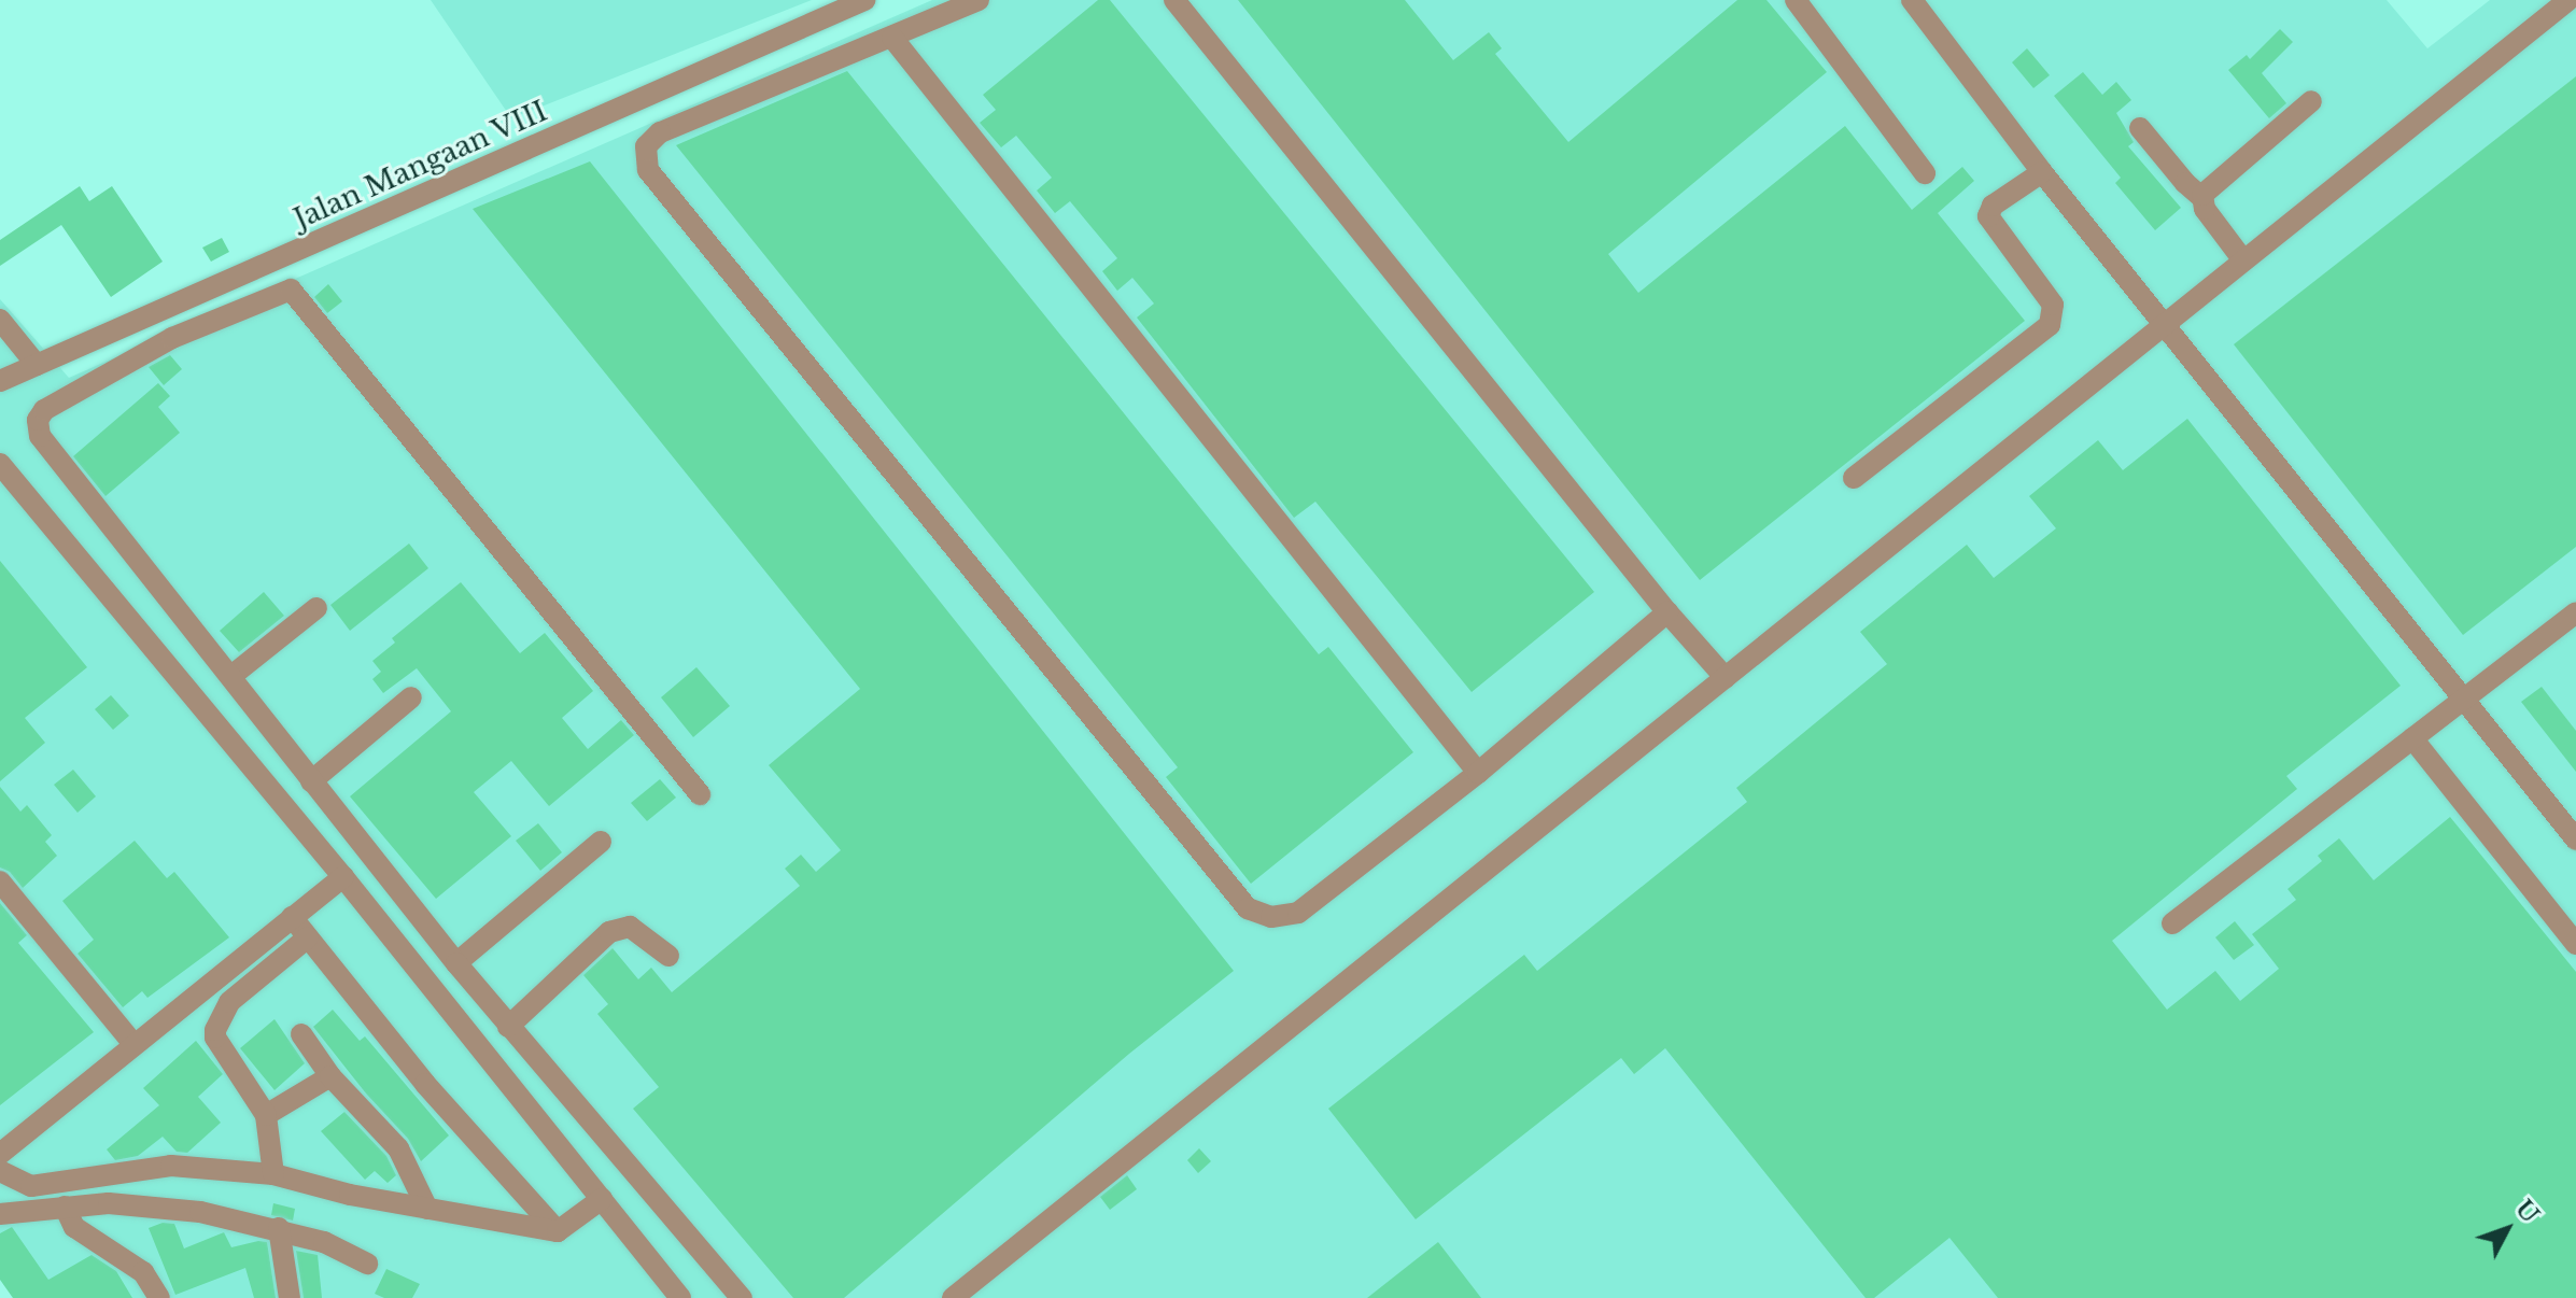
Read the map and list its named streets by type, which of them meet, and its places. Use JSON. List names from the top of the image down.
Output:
{
  "streets": {
    "street": ["Jalan Mangaan VIII"]
  },
  "north": "top right"
}
